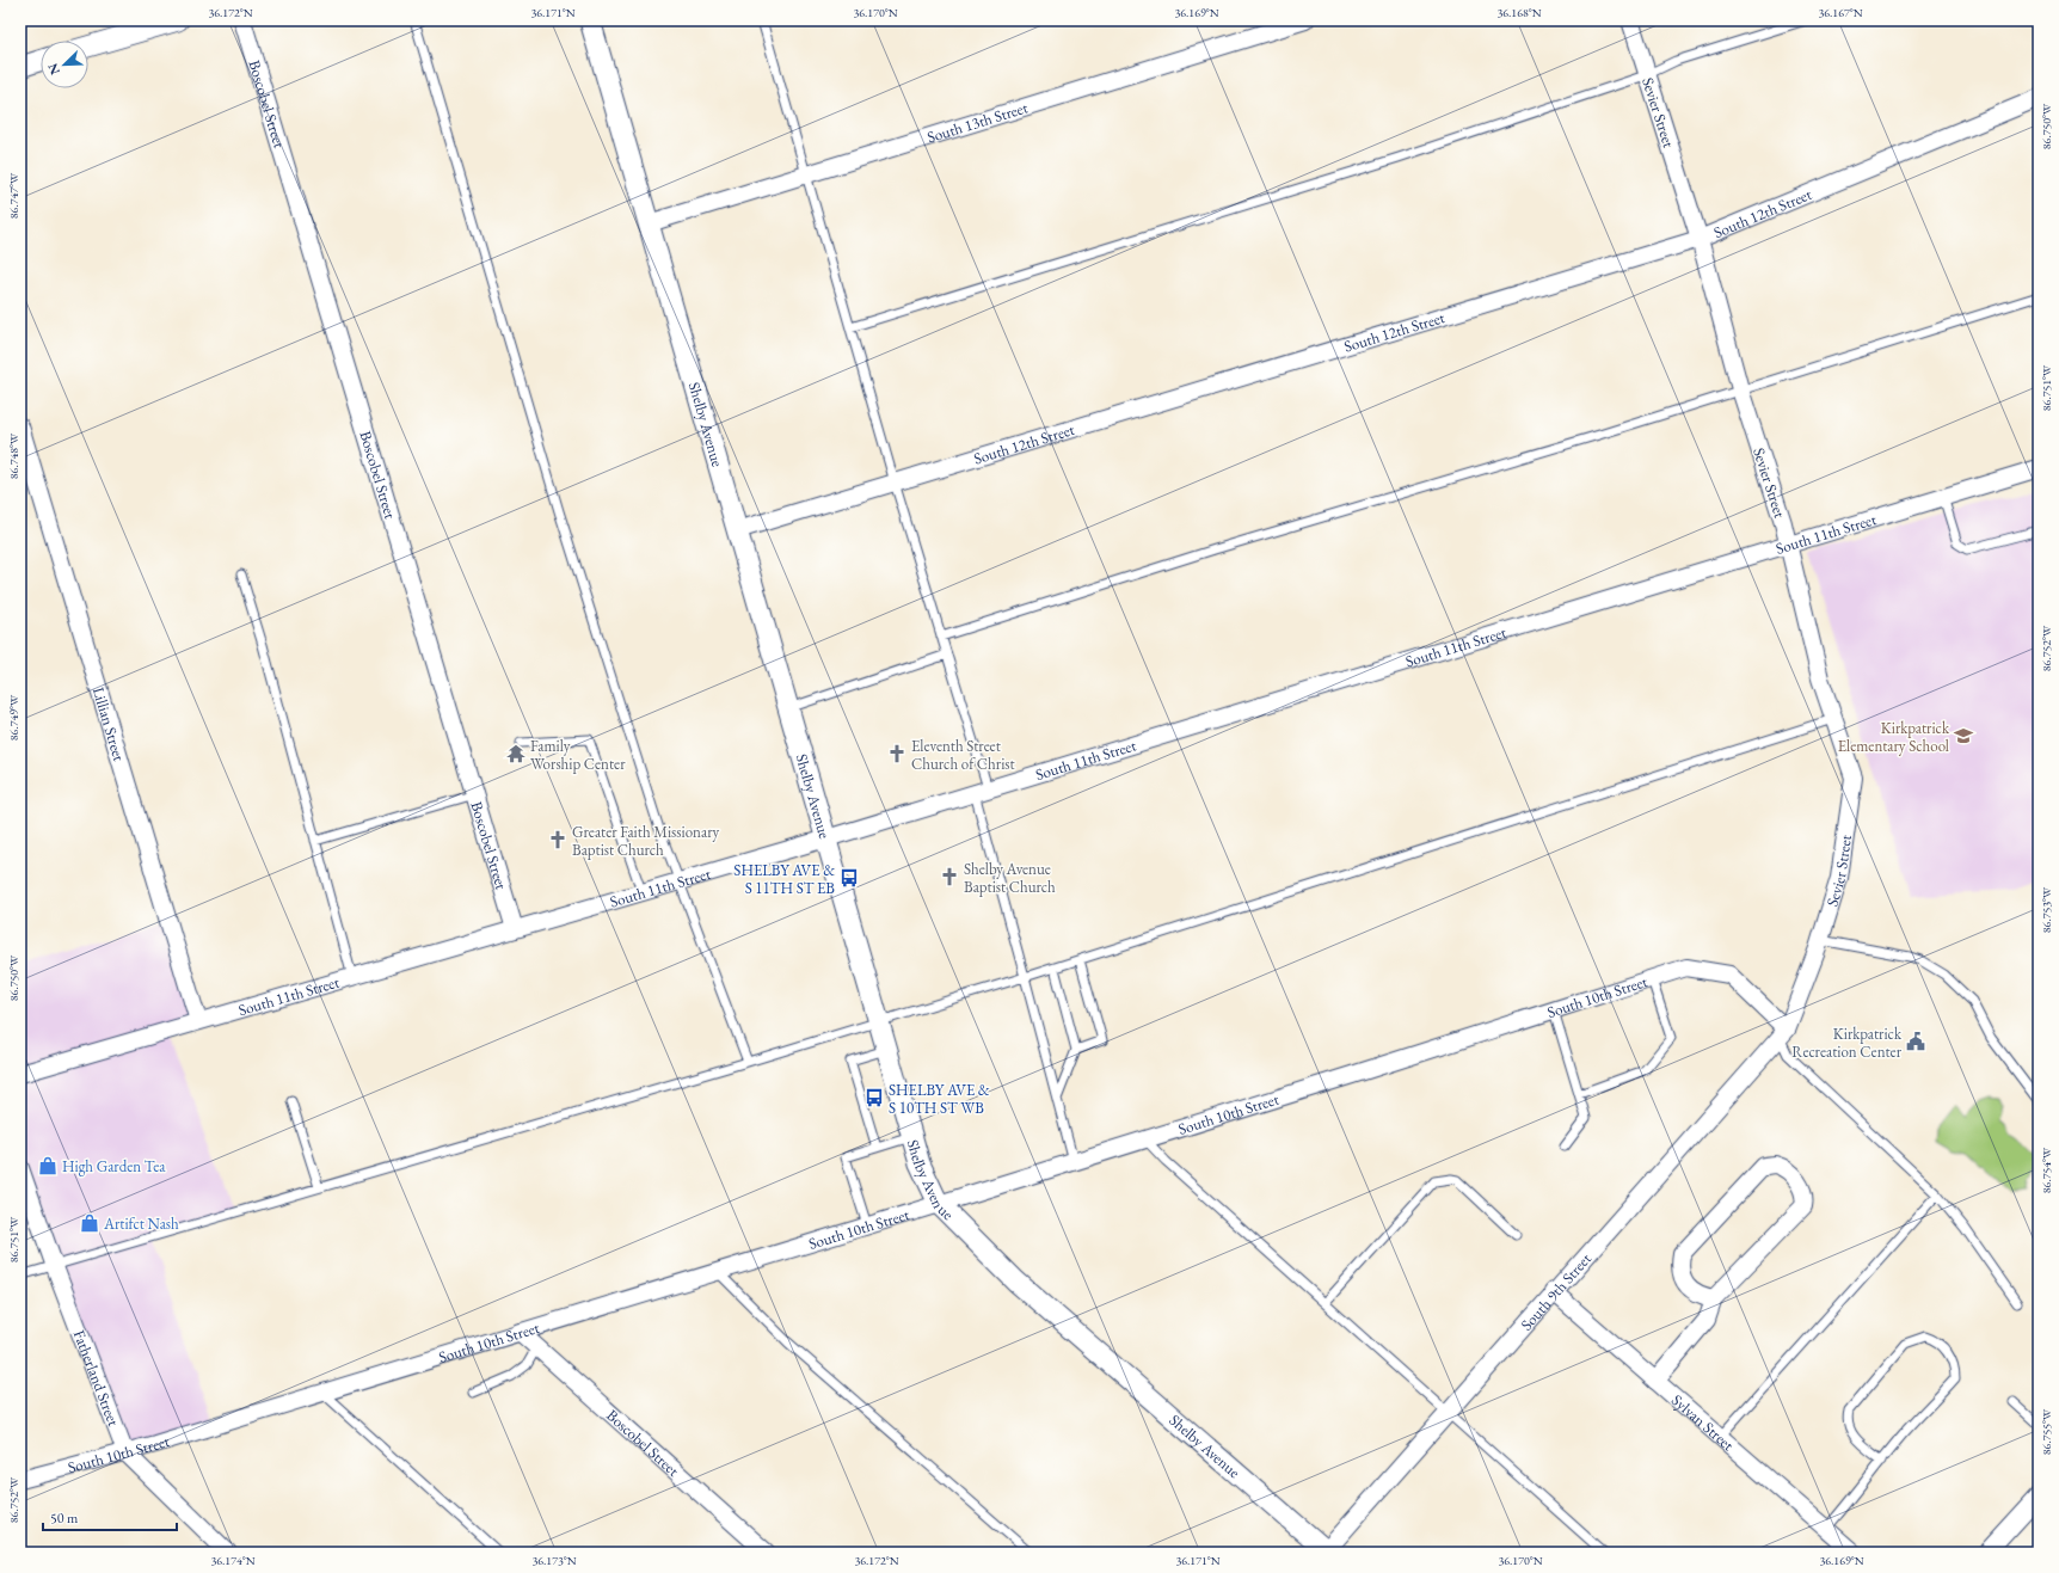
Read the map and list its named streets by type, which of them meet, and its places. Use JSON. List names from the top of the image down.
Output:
{
  "streets": {
    "street": [
      "Boscobel Street",
      "Sevier Street",
      "South 13th Street",
      "South 12th Street",
      "Shelby Avenue",
      "South 11th Street",
      "Lillian Street",
      "South 10th Street",
      "South 9th Street",
      "Fatherland Street",
      "Sylvan Street"
    ]
  },
  "crossings": [
    ["Boscobel Street", "South 11th Street"],
    ["Boscobel Street", "South 10th Street"],
    ["Sevier Street", "South 12th Street"],
    ["Sevier Street", "South 11th Street"],
    ["Sevier Street", "South 10th Street"],
    ["Sevier Street", "South 9th Street"],
    ["South 13th Street", "Shelby Avenue"],
    ["South 12th Street", "Shelby Avenue"],
    ["Shelby Avenue", "South 11th Street"],
    ["Shelby Avenue", "South 10th Street"],
    ["Shelby Avenue", "South 9th Street"],
    ["South 11th Street", "Lillian Street"],
    ["South 10th Street", "South 9th Street"],
    ["South 10th Street", "Fatherland Street"],
    ["South 9th Street", "Sylvan Street"]
  ],
  "places": {
    "school or university": ["Kirkpatrick Elementary School"],
    "temple": ["Family Worship Center"],
    "church": ["Eleventh Street Church of Christ", "Greater Faith Missionary Baptist Church", "Shelby Avenue Baptist Church"],
    "bus stop": ["SHELBY AVE & S 11TH ST EB", "SHELBY AVE & S 10TH ST WB"],
    "public building": ["Kirkpatrick Recreation Center"],
    "shop": ["High Garden Tea", "Artifct Nash"]
  },
  "scale_bar": "50 m",
  "north": "bottom left",
  "coordinates": [
    "36.172°N",
    "36.171°N",
    "36.170°N",
    "36.169°N",
    "36.168°N",
    "36.167°N",
    "86.750°W",
    "86.747°W",
    "86.751°W",
    "86.748°W",
    "86.752°W",
    "86.749°W",
    "86.753°W",
    "86.754°W",
    "86.755°W",
    "36.174°N",
    "36.173°N"
  ]
}
